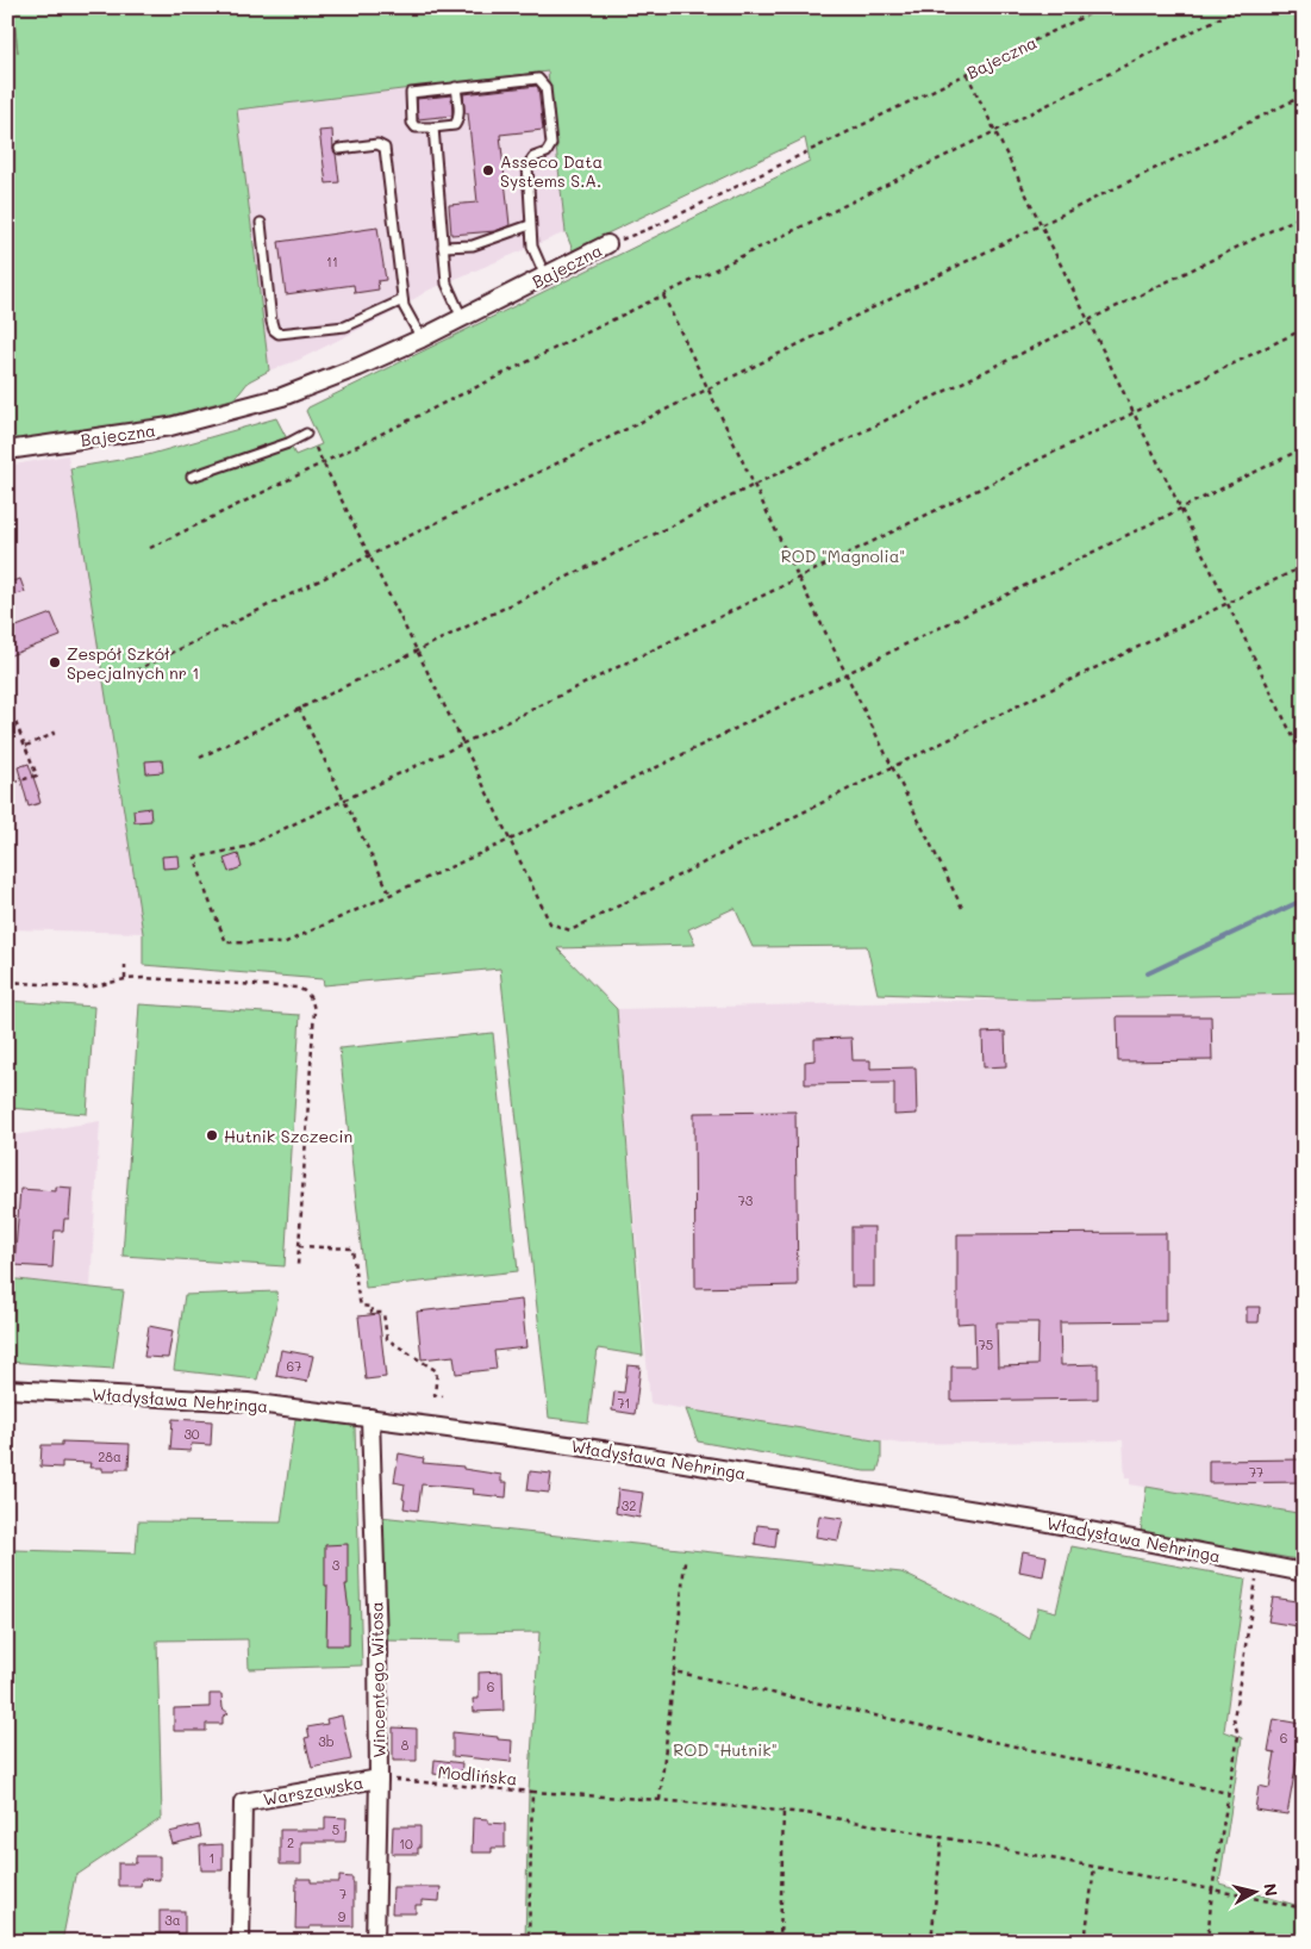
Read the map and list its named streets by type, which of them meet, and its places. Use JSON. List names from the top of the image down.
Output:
{
  "streets": {
    "street": [
      "Bajeczna",
      "Władysława Nehringa",
      "Wincentego Witosa",
      "Warszawska"
    ],
    "path": ["Modlińska"]
  },
  "crossings": [
    ["Władysława Nehringa", "Wincentego Witosa"],
    ["Wincentego Witosa", "Modlińska"],
    ["Wincentego Witosa", "Warszawska"],
    ["Modlińska", "Warszawska"]
  ],
  "parks": ["ROD \"Magnolia\"", "ROD \"Hutnik\""],
  "places": ["Asseco Data Systems S.A.", "Zespół Szkół Specjalnych nr 1", "Hutnik Szczecin"],
  "house_numbers": [
    "11",
    "73",
    "75",
    "67",
    "71",
    "30",
    "28a",
    "77",
    "32",
    "3",
    "6",
    "6",
    "3b",
    "8",
    "5",
    "2",
    "10",
    "1",
    "7",
    "9",
    "3a"
  ],
  "north": "right"
}
